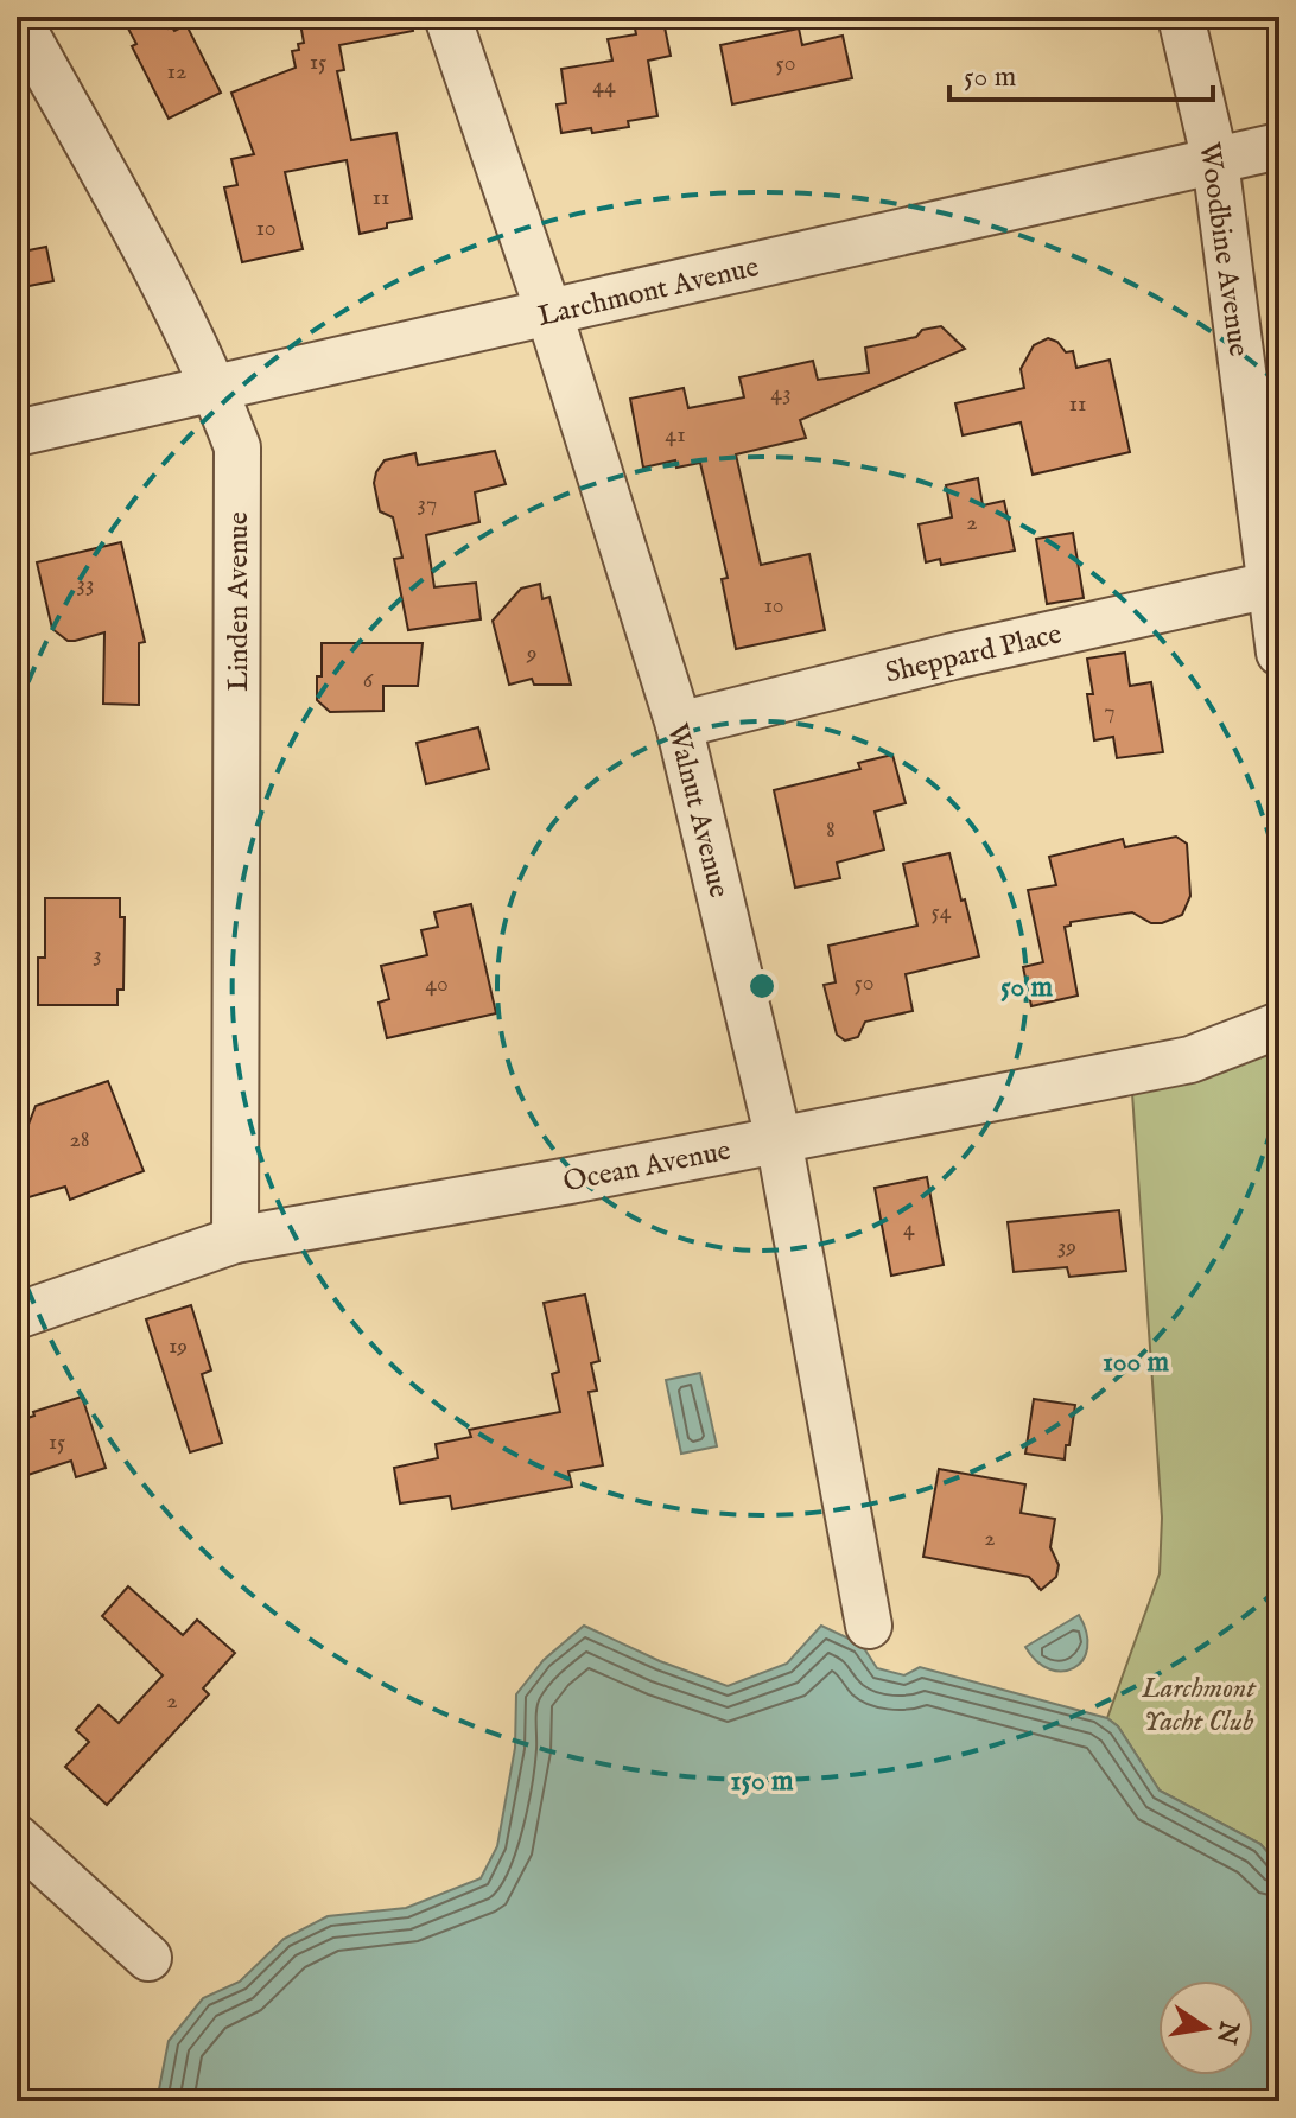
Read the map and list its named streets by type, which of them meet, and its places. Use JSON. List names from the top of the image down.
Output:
{
  "streets": {
    "street": [
      "Woodbine Avenue",
      "Larchmont Avenue",
      "Linden Avenue",
      "Sheppard Place",
      "Walnut Avenue",
      "Ocean Avenue"
    ]
  },
  "crossings": [
    ["Woodbine Avenue", "Larchmont Avenue"],
    ["Woodbine Avenue", "Sheppard Place"],
    ["Larchmont Avenue", "Linden Avenue"],
    ["Larchmont Avenue", "Walnut Avenue"],
    ["Linden Avenue", "Ocean Avenue"],
    ["Sheppard Place", "Walnut Avenue"],
    ["Walnut Avenue", "Ocean Avenue"]
  ],
  "parks": ["Larchmont Yacht Club"],
  "house_numbers": [
    "15",
    "50",
    "12",
    "44",
    "11",
    "10",
    "43",
    "11",
    "41",
    "37",
    "2",
    "33",
    "10",
    "9",
    "6",
    "7",
    "8",
    "54",
    "3",
    "50",
    "40",
    "28",
    "4",
    "39",
    "19",
    "15",
    "2",
    "2"
  ],
  "scale_bar": "50 m",
  "north": "right",
  "rings": ["50 m", "100 m", "150 m"]
}
